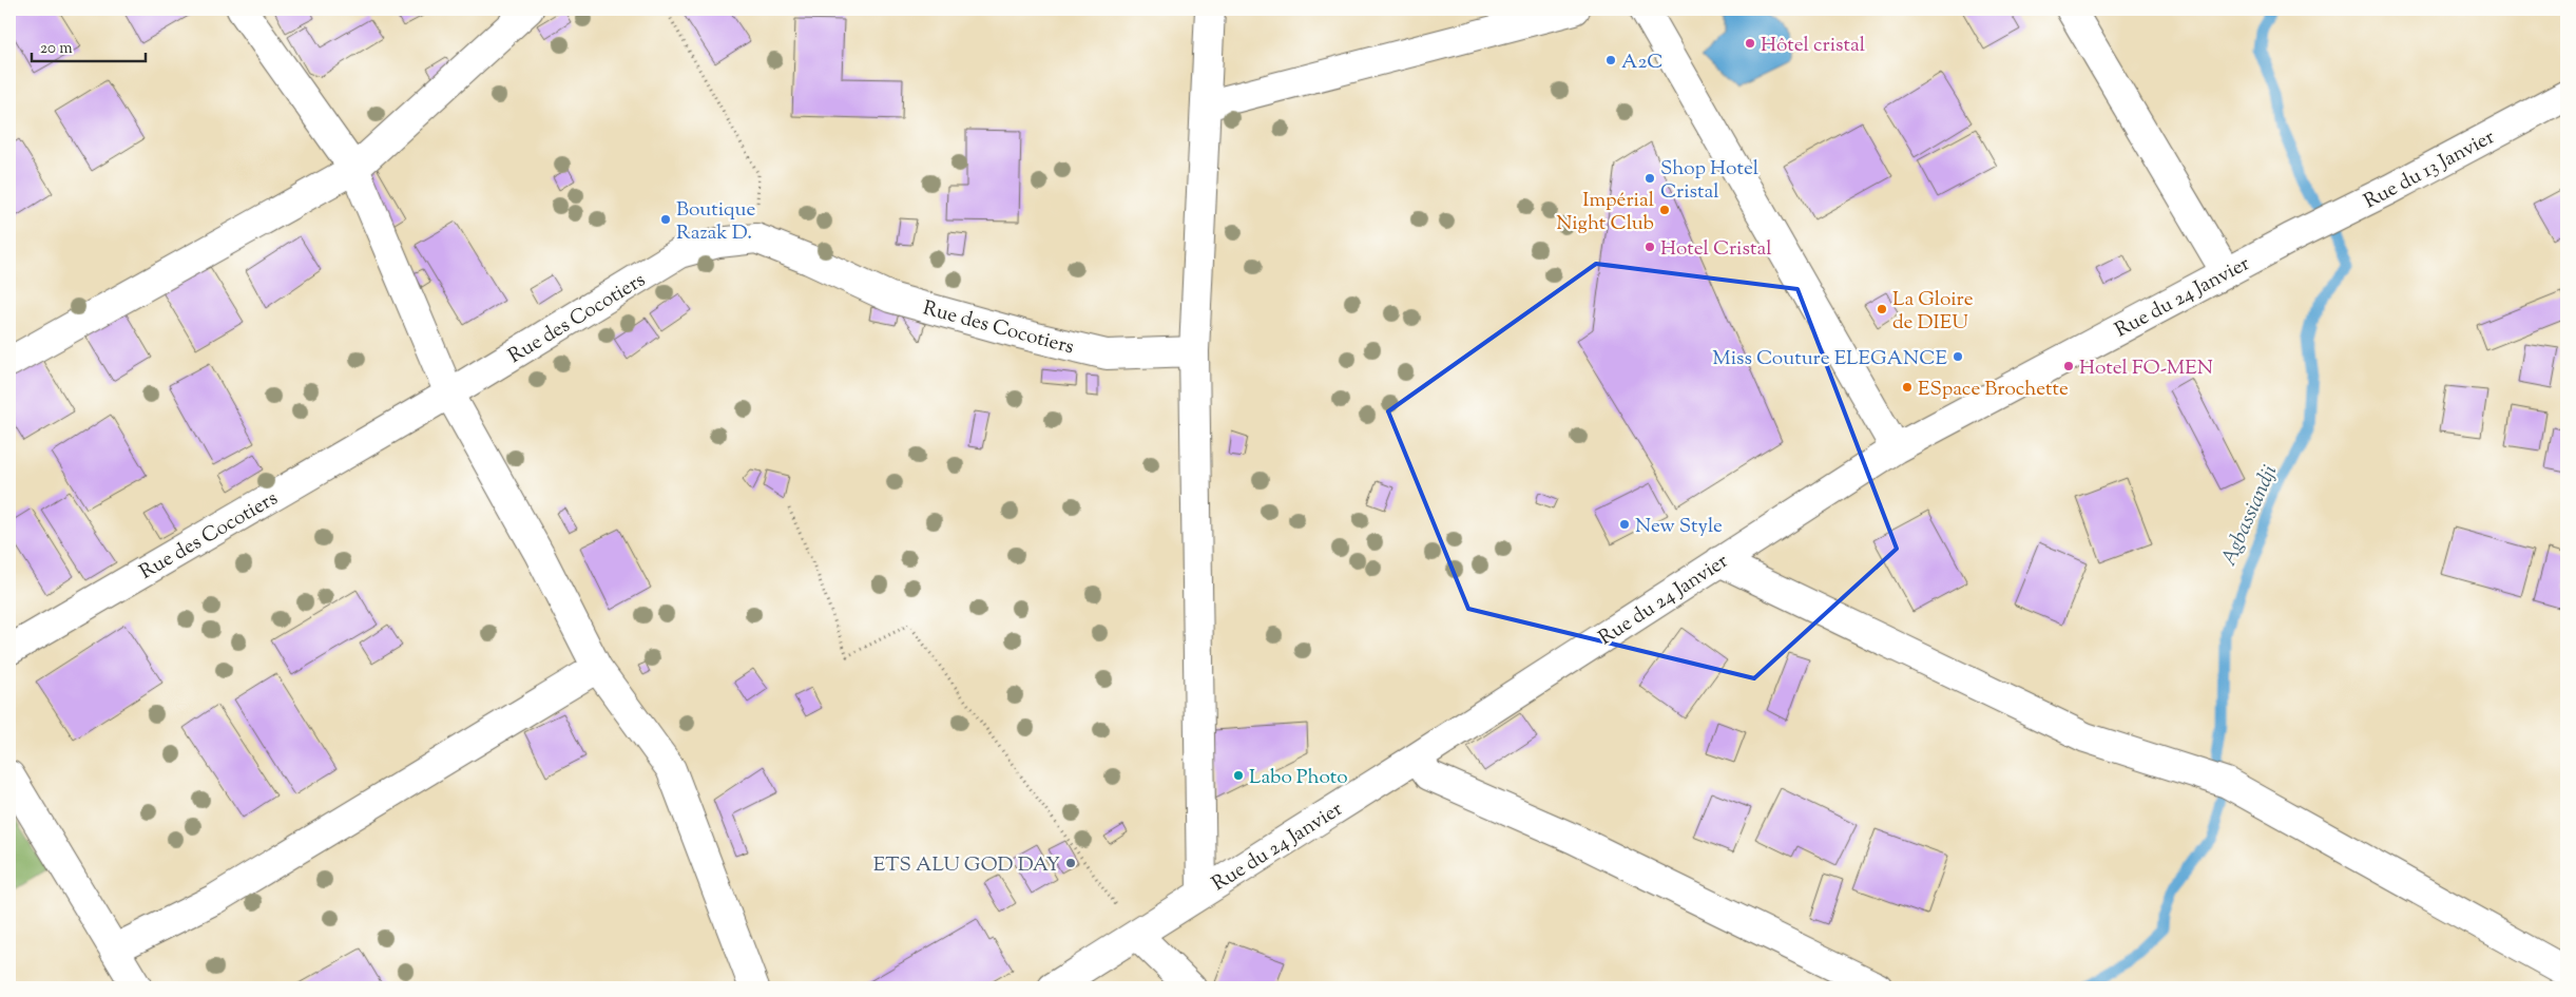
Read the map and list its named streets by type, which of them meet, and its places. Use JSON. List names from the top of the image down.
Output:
{
  "streets": {
    "street": ["Rue du 13 Janvier", "Rue du 24 Janvier", "Rue des Cocotiers"]
  },
  "crossings": [
    ["Rue du 13 Janvier", "Rue du 24 Janvier"]
  ],
  "water": ["Agbassiandji"],
  "places": [
    "Hôtel cristal",
    "A2C",
    "Shop Hotel Cristal",
    "Impérial Night Club",
    "Boutique Razak D.",
    "Hotel Cristal",
    "La Gloire de DIEU",
    "Miss Couture ELEGANCE",
    "Hotel FO-MEN",
    "ESpace Brochette",
    "New Style",
    "Labo Photo",
    "ETS ALU GOD DAY"
  ],
  "scale_bar": "20 m"
}
